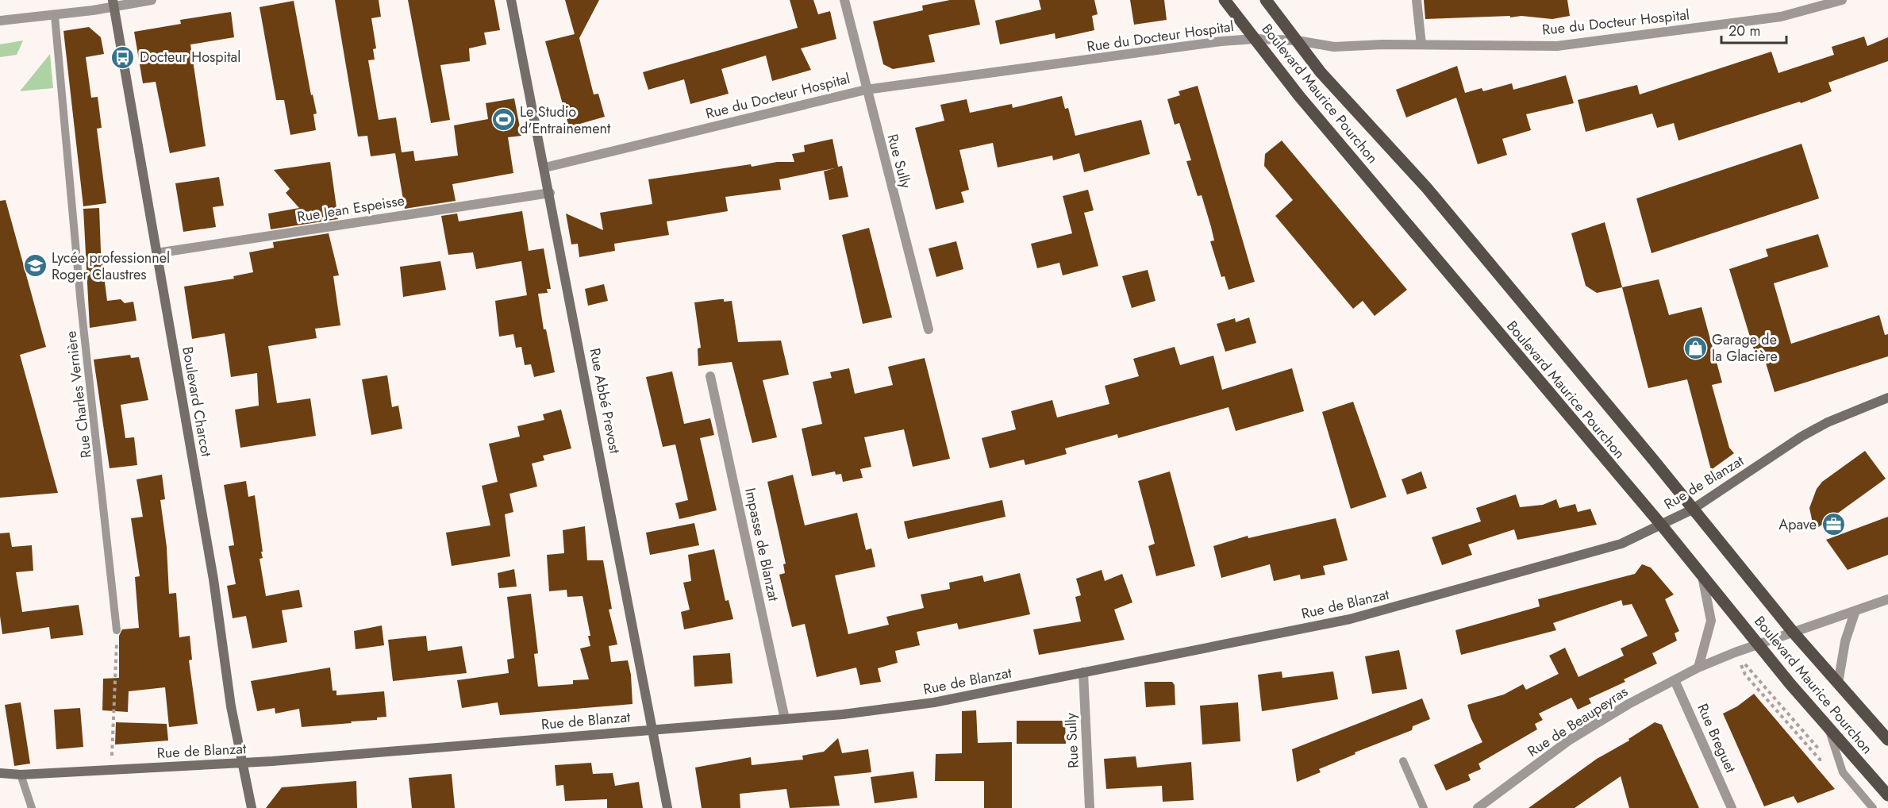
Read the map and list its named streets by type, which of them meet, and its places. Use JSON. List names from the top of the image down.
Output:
{
  "streets": {
    "main road": ["Boulevard Maurice Pourchon"],
    "street": [
      "Rue du Docteur Hospital",
      "Rue Sully",
      "Rue Jean Espeisse",
      "Rue Abbé Prevost",
      "Boulevard Charcot",
      "Rue de Blanzat",
      "Impasse de Blanzat",
      "Rue de Beaupeyras",
      "Rue Breguet"
    ],
    "lane": ["Rue Charles Vernière"]
  },
  "crossings": [
    ["Rue du Docteur Hospital", "Boulevard Maurice Pourchon"],
    ["Rue du Docteur Hospital", "Rue Sully"],
    ["Rue du Docteur Hospital", "Rue Abbé Prevost"],
    ["Boulevard Maurice Pourchon", "Rue de Blanzat"],
    ["Boulevard Maurice Pourchon", "Rue de Beaupeyras"],
    ["Rue Sully", "Rue de Blanzat"],
    ["Rue Jean Espeisse", "Rue Abbé Prevost"],
    ["Rue Jean Espeisse", "Boulevard Charcot"],
    ["Rue Abbé Prevost", "Rue de Blanzat"],
    ["Boulevard Charcot", "Rue de Blanzat"],
    ["Rue de Blanzat", "Impasse de Blanzat"],
    ["Rue de Beaupeyras", "Rue Breguet"]
  ],
  "places": {
    "bus stop": ["Docteur Hospital"],
    "sports": ["Le Studio d'Entrainement"],
    "school or university": ["Lycée professionnel Roger Claustres"],
    "shop": ["Garage de la Glacière"],
    "office": ["Apave"]
  },
  "scale_bar": "20 m"
}
